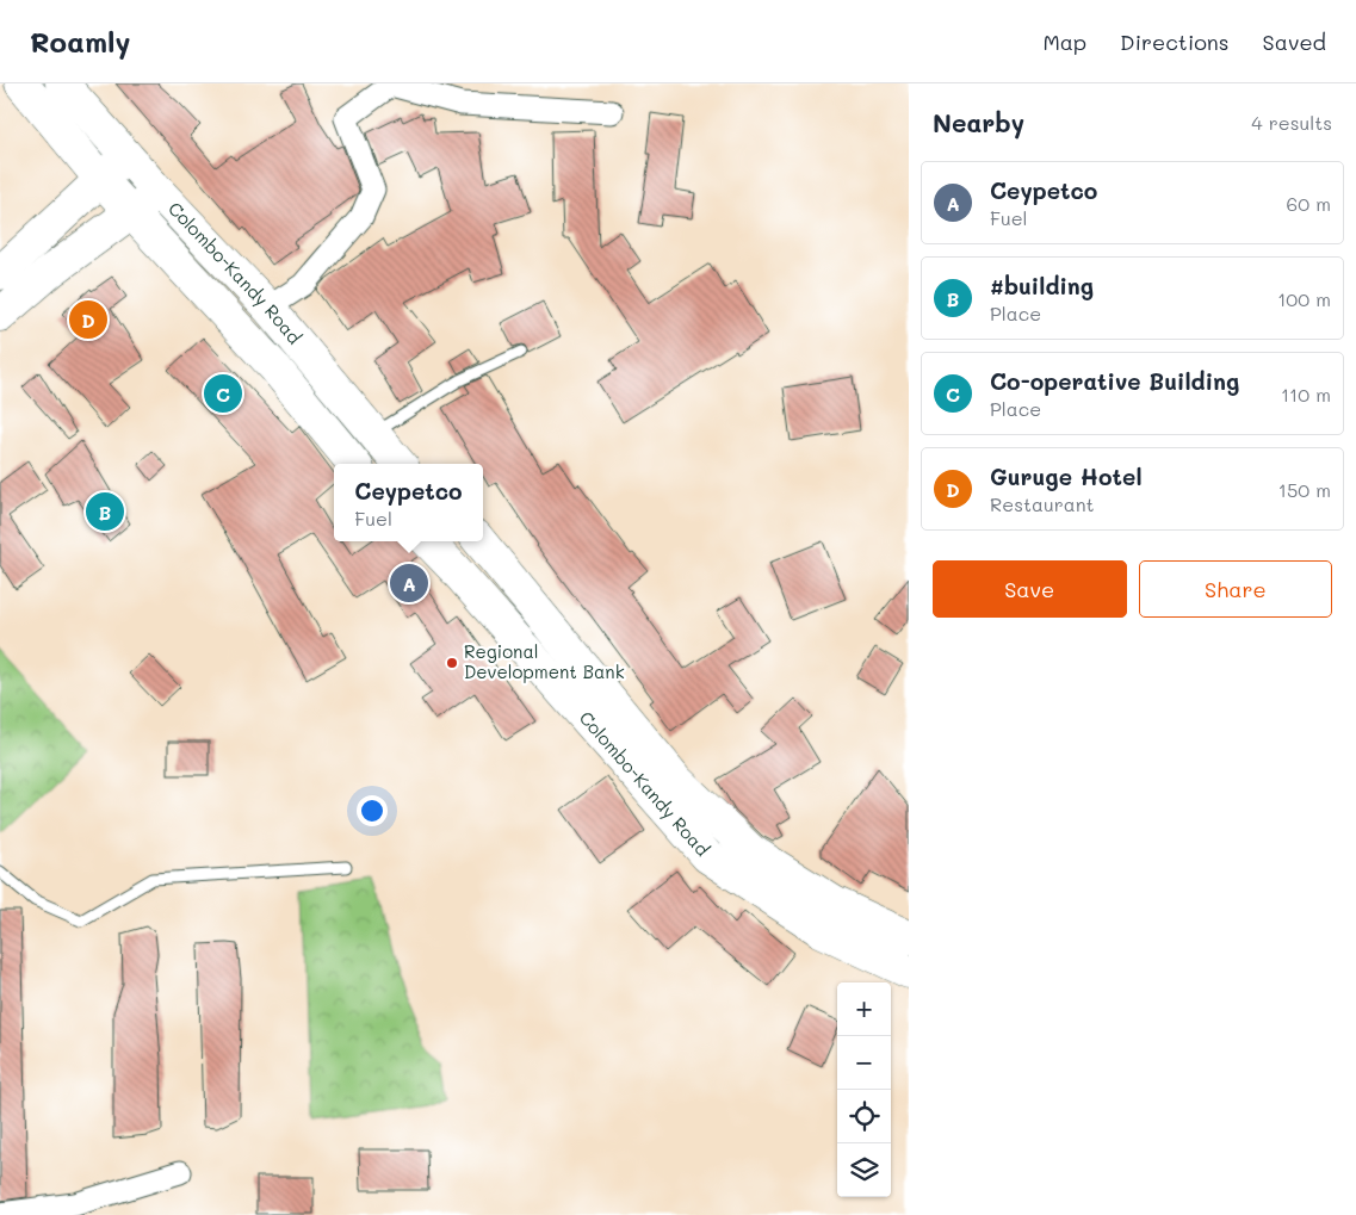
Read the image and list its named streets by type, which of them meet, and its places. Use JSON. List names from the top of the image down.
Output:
{
  "streets": {
    "main road": ["Colombo-Kandy Road"]
  },
  "places": ["Regional Development Bank"],
  "page": {
    "header": "Roamly",
    "nav": ["Map", "Directions", "Saved"],
    "heading": ["Nearby", "4 results"],
    "list": [
      {
        "mark": "A",
        "name": "Ceypetco",
        "note": "Fuel",
        "value": "60 m"
      },
      {
        "mark": "B",
        "name": "#building",
        "note": "Place",
        "value": "100 m"
      },
      {
        "mark": "C",
        "name": "Co-operative Building",
        "note": "Place",
        "value": "110 m"
      },
      {
        "mark": "D",
        "name": "Guruge Hotel",
        "note": "Restaurant",
        "value": "150 m"
      }
    ],
    "pins": [
      "D",
      "C",
      "B",
      "A"
    ],
    "popup": ["Ceypetco", "Fuel"],
    "buttons": ["Save", "Share"],
    "map_buttons": ["+", "−"]
  }
}
